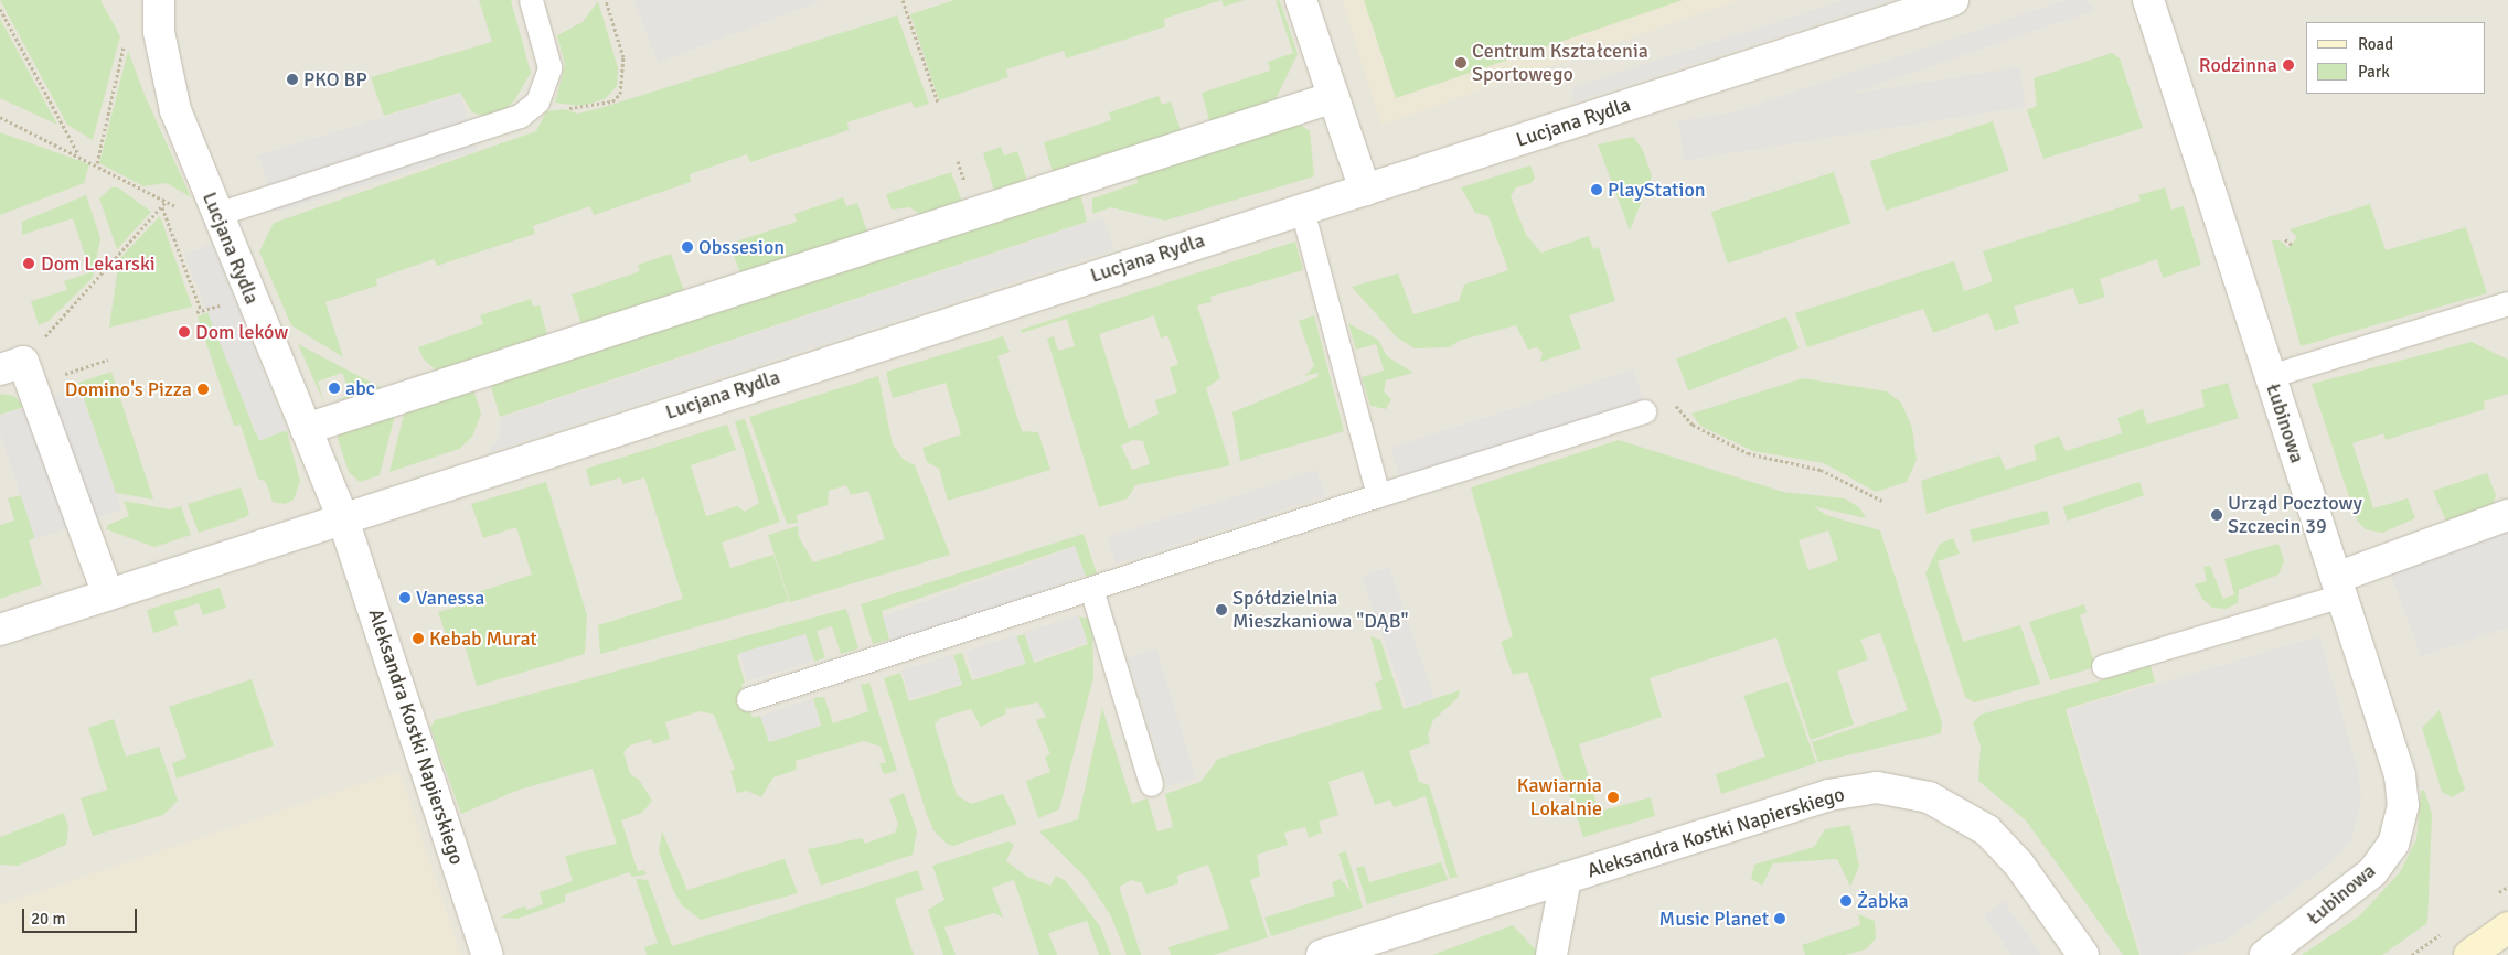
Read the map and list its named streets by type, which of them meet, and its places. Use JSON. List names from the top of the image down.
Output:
{
  "streets": {
    "street": ["Lucjana Rydla", "Łubinowa", "Aleksandra Kostki Napierskiego"]
  },
  "crossings": [
    ["Lucjana Rydla", "Aleksandra Kostki Napierskiego"]
  ],
  "places": [
    "Centrum Kształcenia Sportowego",
    "Rodzinna",
    "PKO BP",
    "PlayStation",
    "Obssesion",
    "Dom Lekarski",
    "Dom leków",
    "abc",
    "Domino's Pizza",
    "Urząd Pocztowy Szczecin 39",
    "Vanessa",
    "Spółdzielnia Mieszkaniowa \"DĄB\"",
    "Kebab Murat",
    "Kawiarnia Lokalnie",
    "Żabka",
    "Music Planet"
  ],
  "legend": ["Road", "Park"],
  "scale_bar": "20 m"
}
